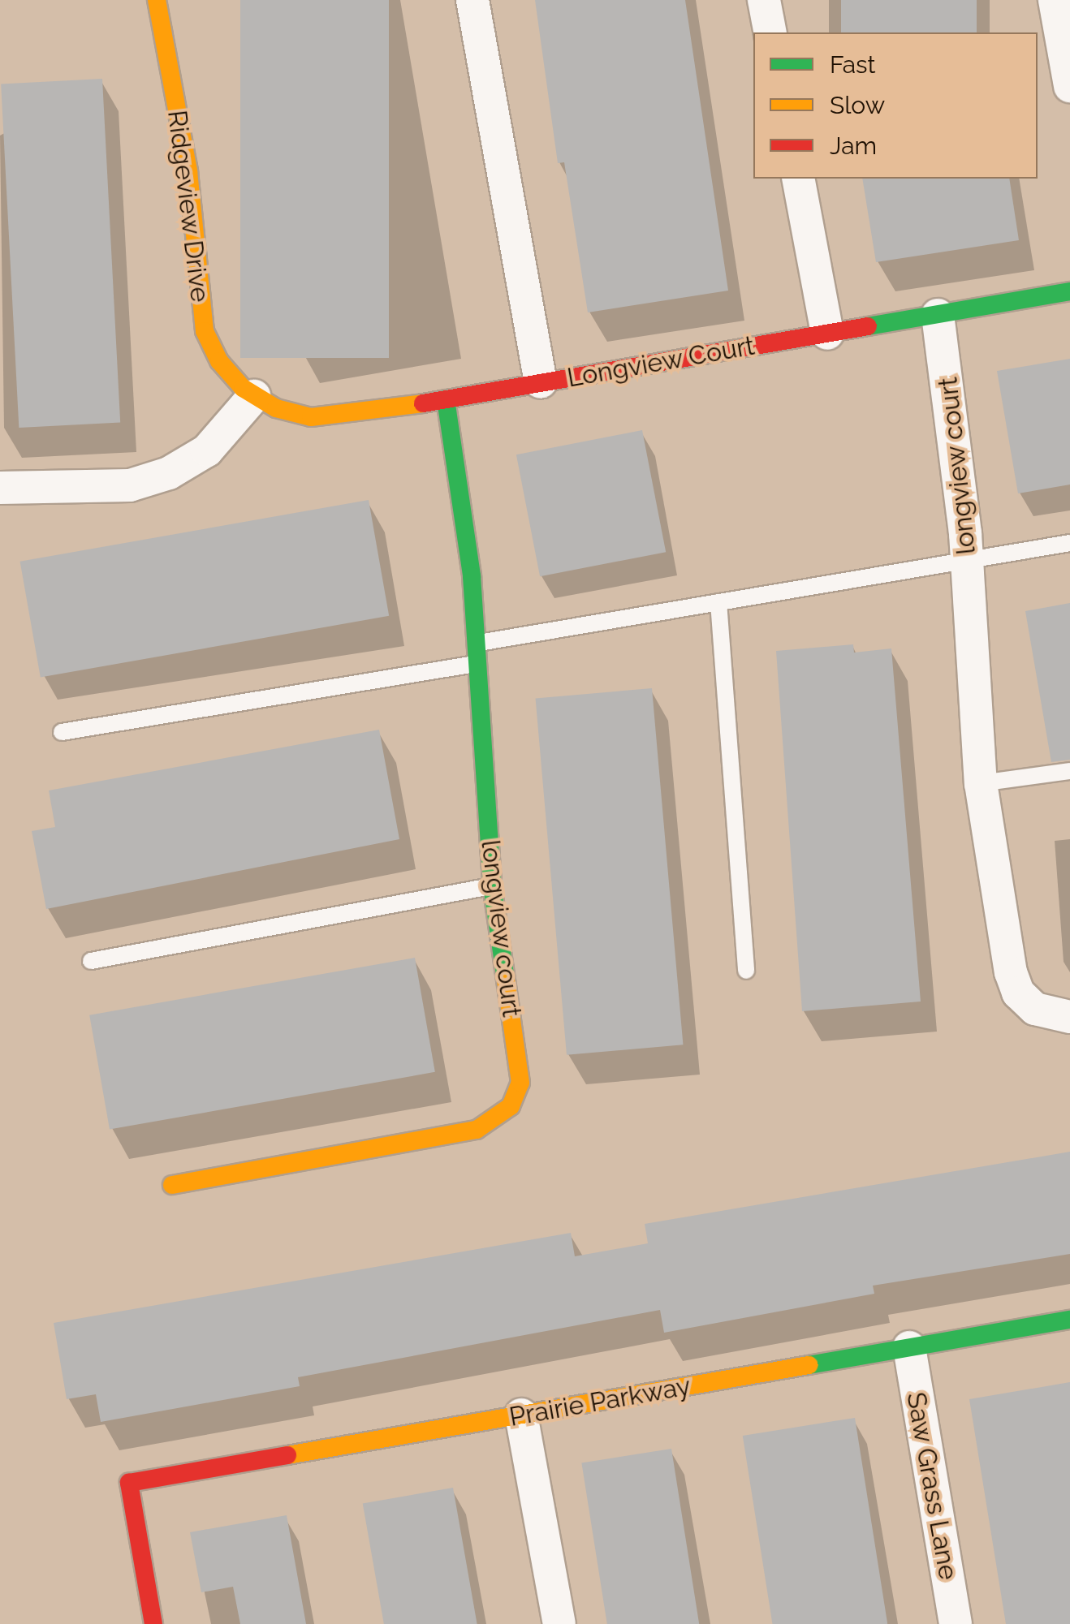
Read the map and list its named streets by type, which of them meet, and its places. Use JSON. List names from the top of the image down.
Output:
{
  "streets": {
    "street": [
      "Ridgeview Drive",
      "Longview Court",
      "longview court",
      "Prairie Parkway",
      "Saw Grass Lane"
    ]
  },
  "crossings": [
    ["Ridgeview Drive", "Longview Court"],
    ["Longview Court", "longview court"],
    ["Prairie Parkway", "Saw Grass Lane"]
  ],
  "legend": ["Fast", "Slow", "Jam"]
}
